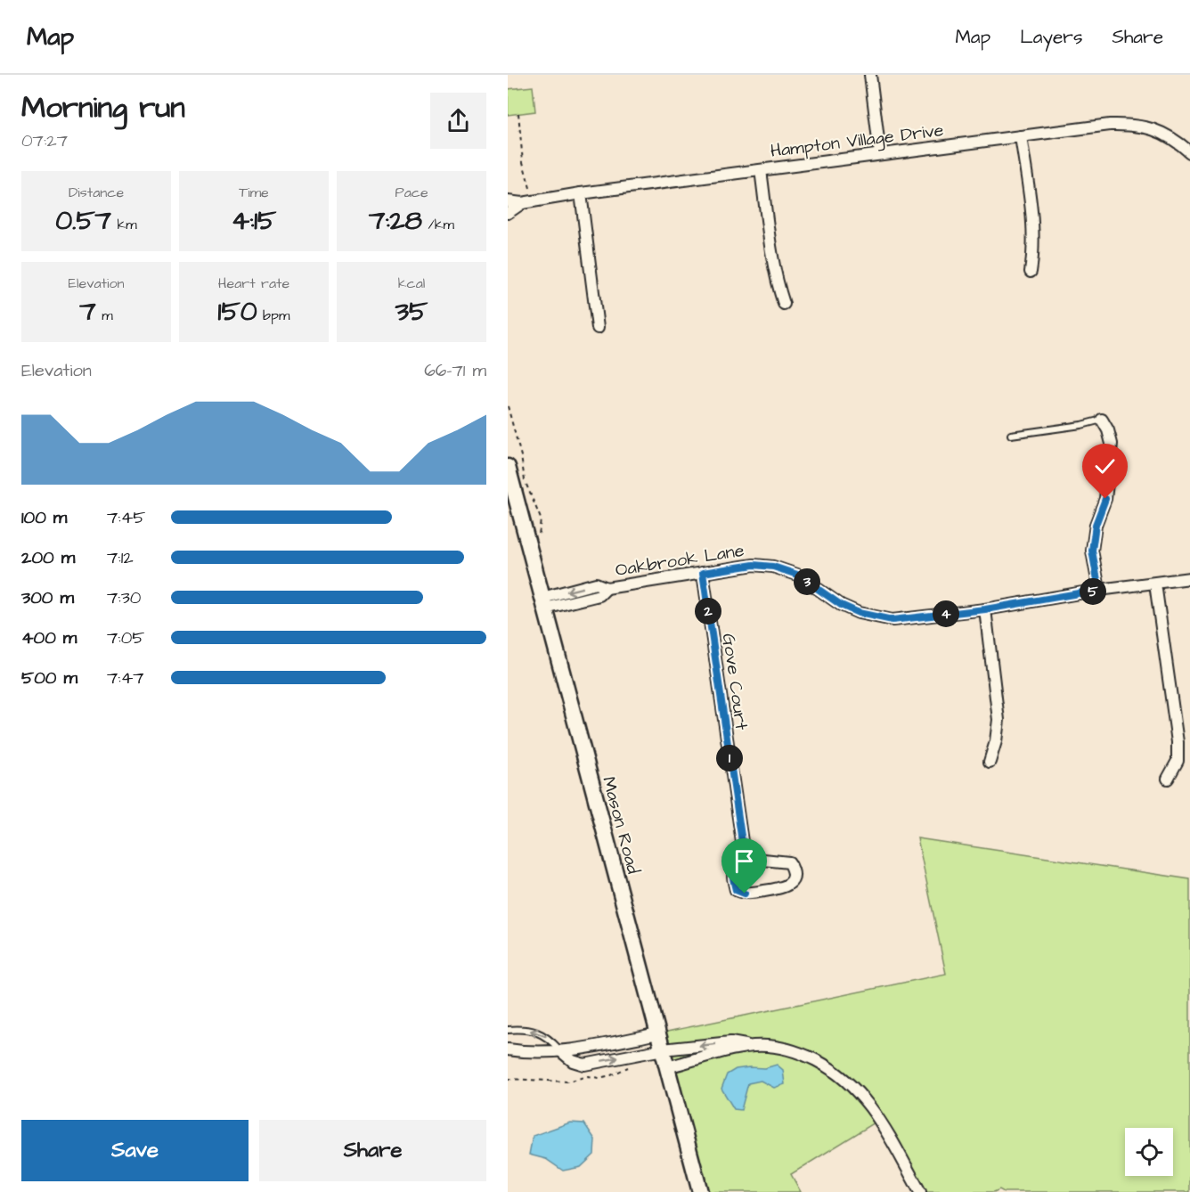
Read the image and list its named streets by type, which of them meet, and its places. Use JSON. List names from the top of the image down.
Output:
{
  "streets": {
    "main road": ["Mason Road"],
    "street": ["Hampton Village Drive", "Oakbrook Lane", "Gove Court"]
  },
  "crossings": [
    ["Oakbrook Lane", "Gove Court"],
    ["Oakbrook Lane", "Mason Road"]
  ],
  "page": {
    "header": "Map",
    "nav": ["Map", "Layers", "Share"],
    "heading": ["Morning run", "07:27"],
    "stats": [
      ["Distance", "0.57 km"],
      ["Time", "4:15"],
      ["Pace", "7:28 /km"],
      ["Elevation", "7 m"],
      ["Heart rate", "150 bpm"],
      ["kcal", "35"]
    ],
    "chart": ["Elevation", "66–71 m"],
    "list": [
      {
        "name": "100 m",
        "note": "7:45"
      },
      {
        "name": "200 m",
        "note": "7:12"
      },
      {
        "name": "300 m",
        "note": "7:30"
      },
      {
        "name": "400 m",
        "note": "7:05"
      },
      {
        "name": "500 m",
        "note": "7:47"
      }
    ],
    "pins": [
      "3",
      "5",
      "2",
      "4",
      "1"
    ],
    "buttons": ["Save", "Share"]
  }
}
